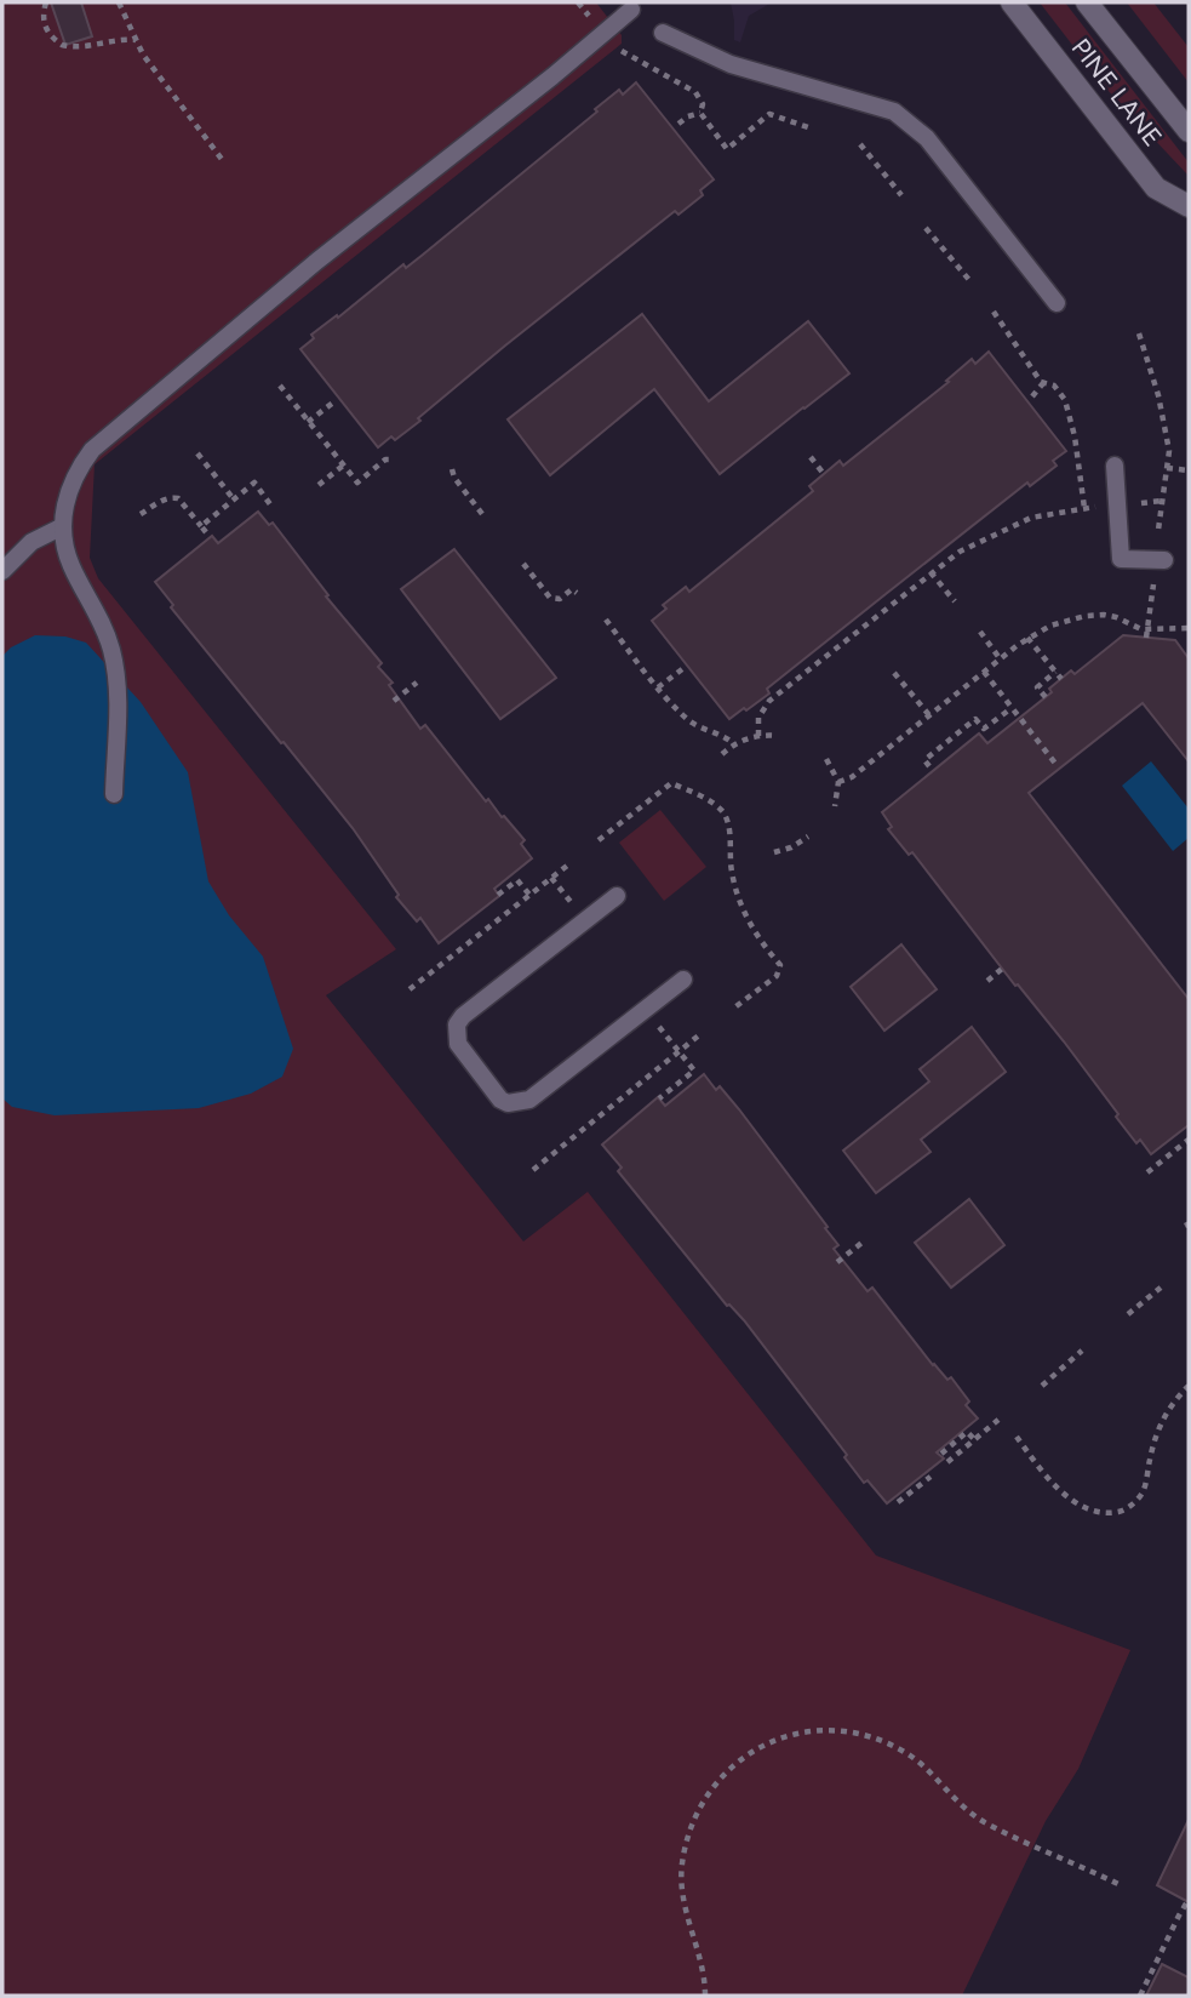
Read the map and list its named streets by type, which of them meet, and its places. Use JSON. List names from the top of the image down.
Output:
{
  "streets": {
    "main road": ["PINE LANE"]
  }
}
